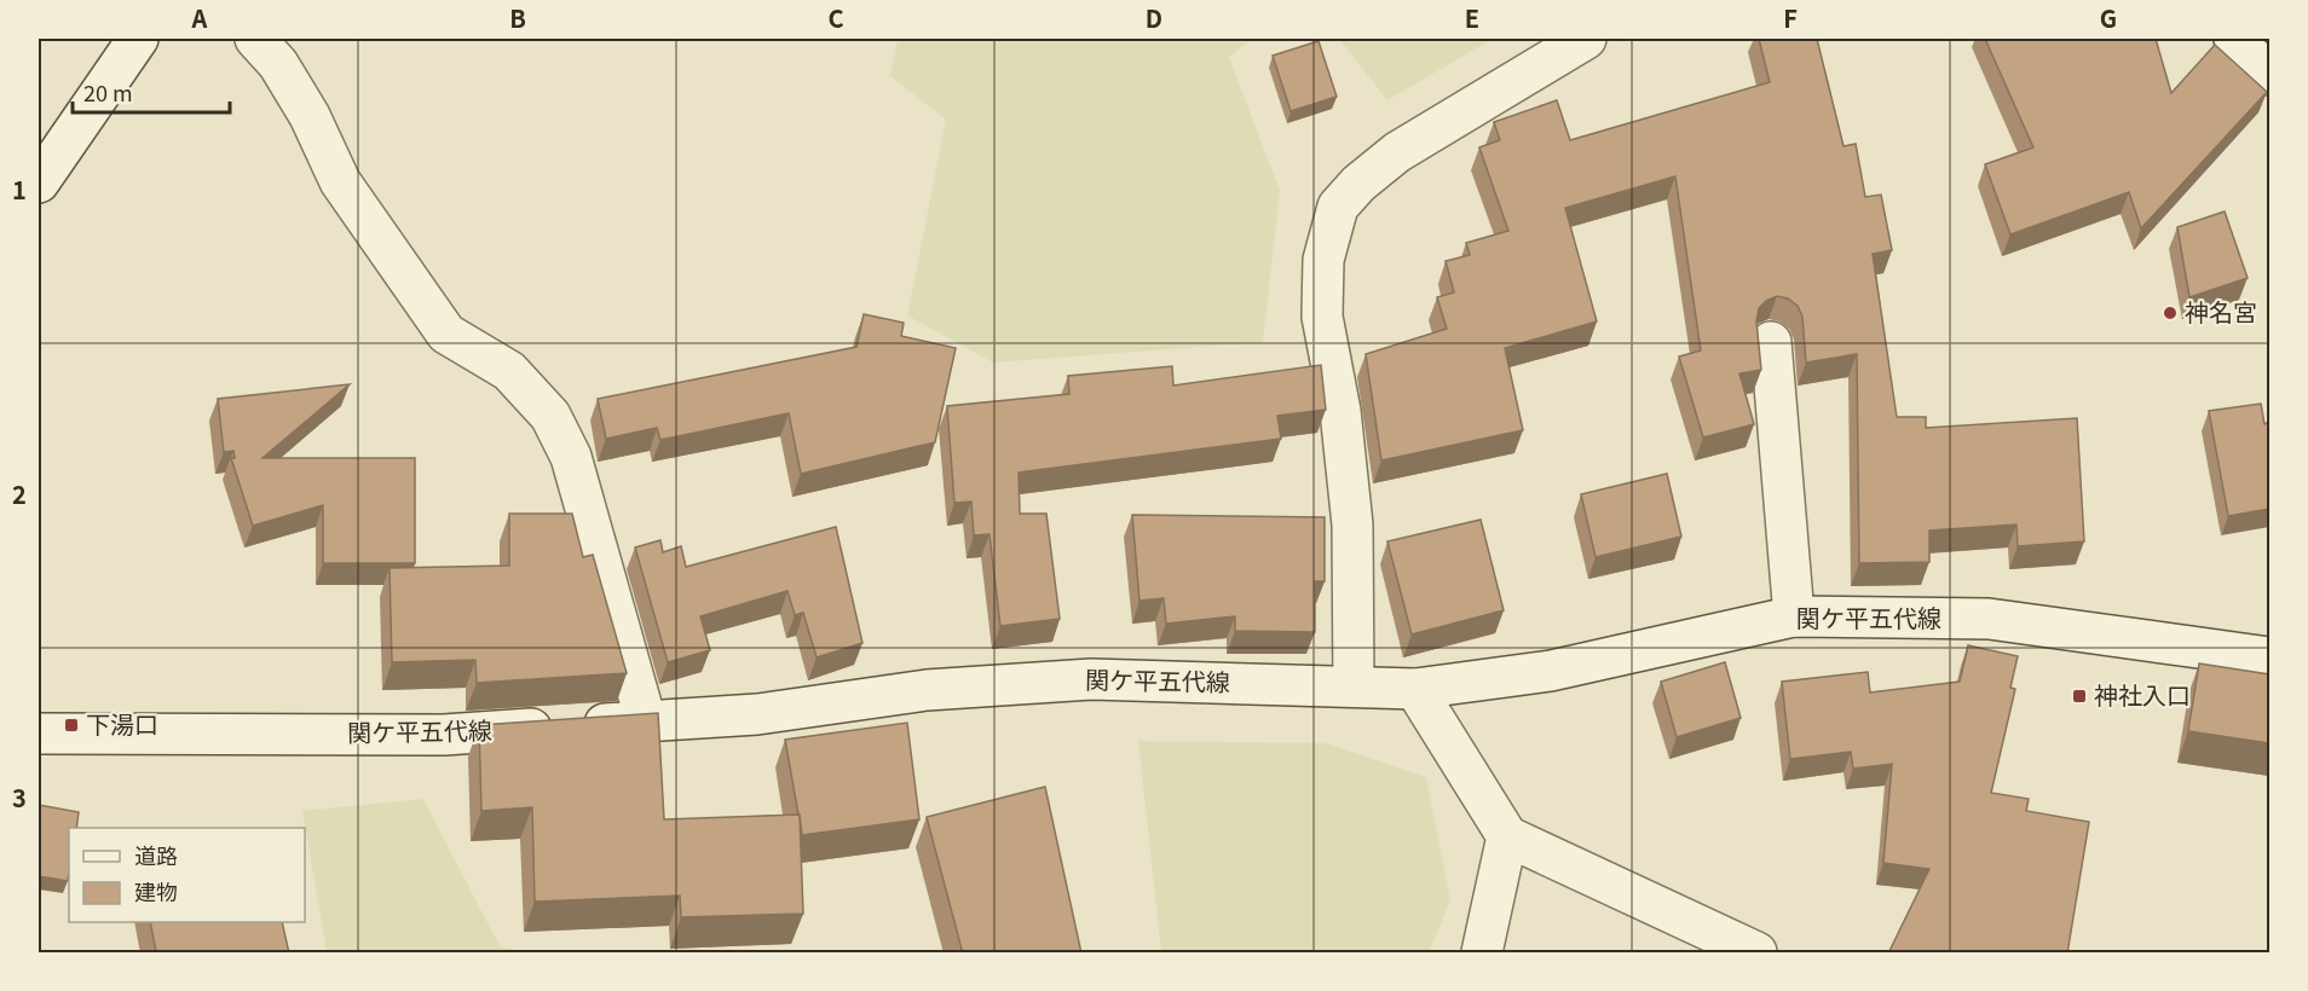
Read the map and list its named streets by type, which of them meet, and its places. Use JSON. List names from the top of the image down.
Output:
{
  "streets": {
    "street": ["関ケ平五代線"]
  },
  "places": {
    "other": ["神名宮"],
    "transit": ["神社入口", "下湯口"]
  },
  "legend": ["道路", "建物"],
  "scale_bar": "20 m",
  "grid": {
    "columns": [
      "A",
      "B",
      "C",
      "D",
      "E",
      "F",
      "G"
    ],
    "rows": ["1", "2", "3"]
  }
}
